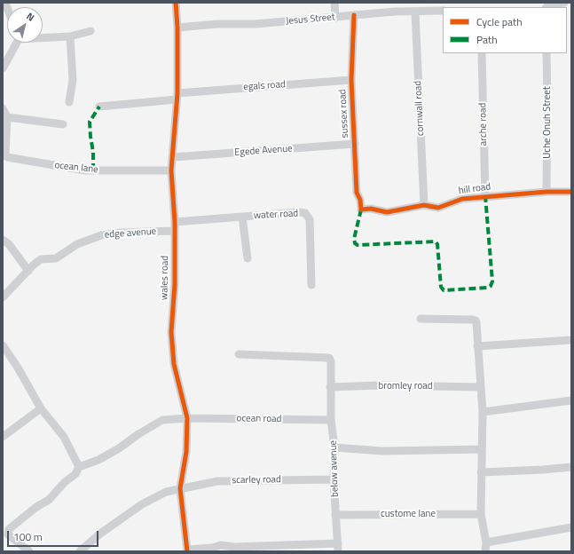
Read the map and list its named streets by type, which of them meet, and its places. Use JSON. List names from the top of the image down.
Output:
{
  "streets": {
    "street": [
      "Jesus Street",
      "egals road",
      "cornwall road",
      "sussex road",
      "Uche Onuh Street",
      "arche road",
      "Egede Avenue",
      "ocean lane",
      "hill road",
      "water road",
      "edge avenue",
      "wales road",
      "bromley road",
      "ocean road",
      "below avenue",
      "scarley road",
      "custome lane"
    ]
  },
  "crossings": [
    ["Jesus Street", "cornwall road"],
    ["Jesus Street", "sussex road"],
    ["Jesus Street", "wales road"],
    ["egals road", "sussex road"],
    ["egals road", "wales road"],
    ["cornwall road", "hill road"],
    ["sussex road", "Egede Avenue"],
    ["sussex road", "hill road"],
    ["Uche Onuh Street", "hill road"],
    ["arche road", "hill road"],
    ["Egede Avenue", "wales road"],
    ["ocean lane", "wales road"],
    ["water road", "wales road"],
    ["edge avenue", "wales road"],
    ["wales road", "ocean road"],
    ["wales road", "scarley road"],
    ["bromley road", "below avenue"],
    ["ocean road", "below avenue"],
    ["below avenue", "scarley road"],
    ["below avenue", "custome lane"]
  ],
  "legend": ["Cycle path", "Path"],
  "scale_bar": "100 m",
  "north": "top right"
}
